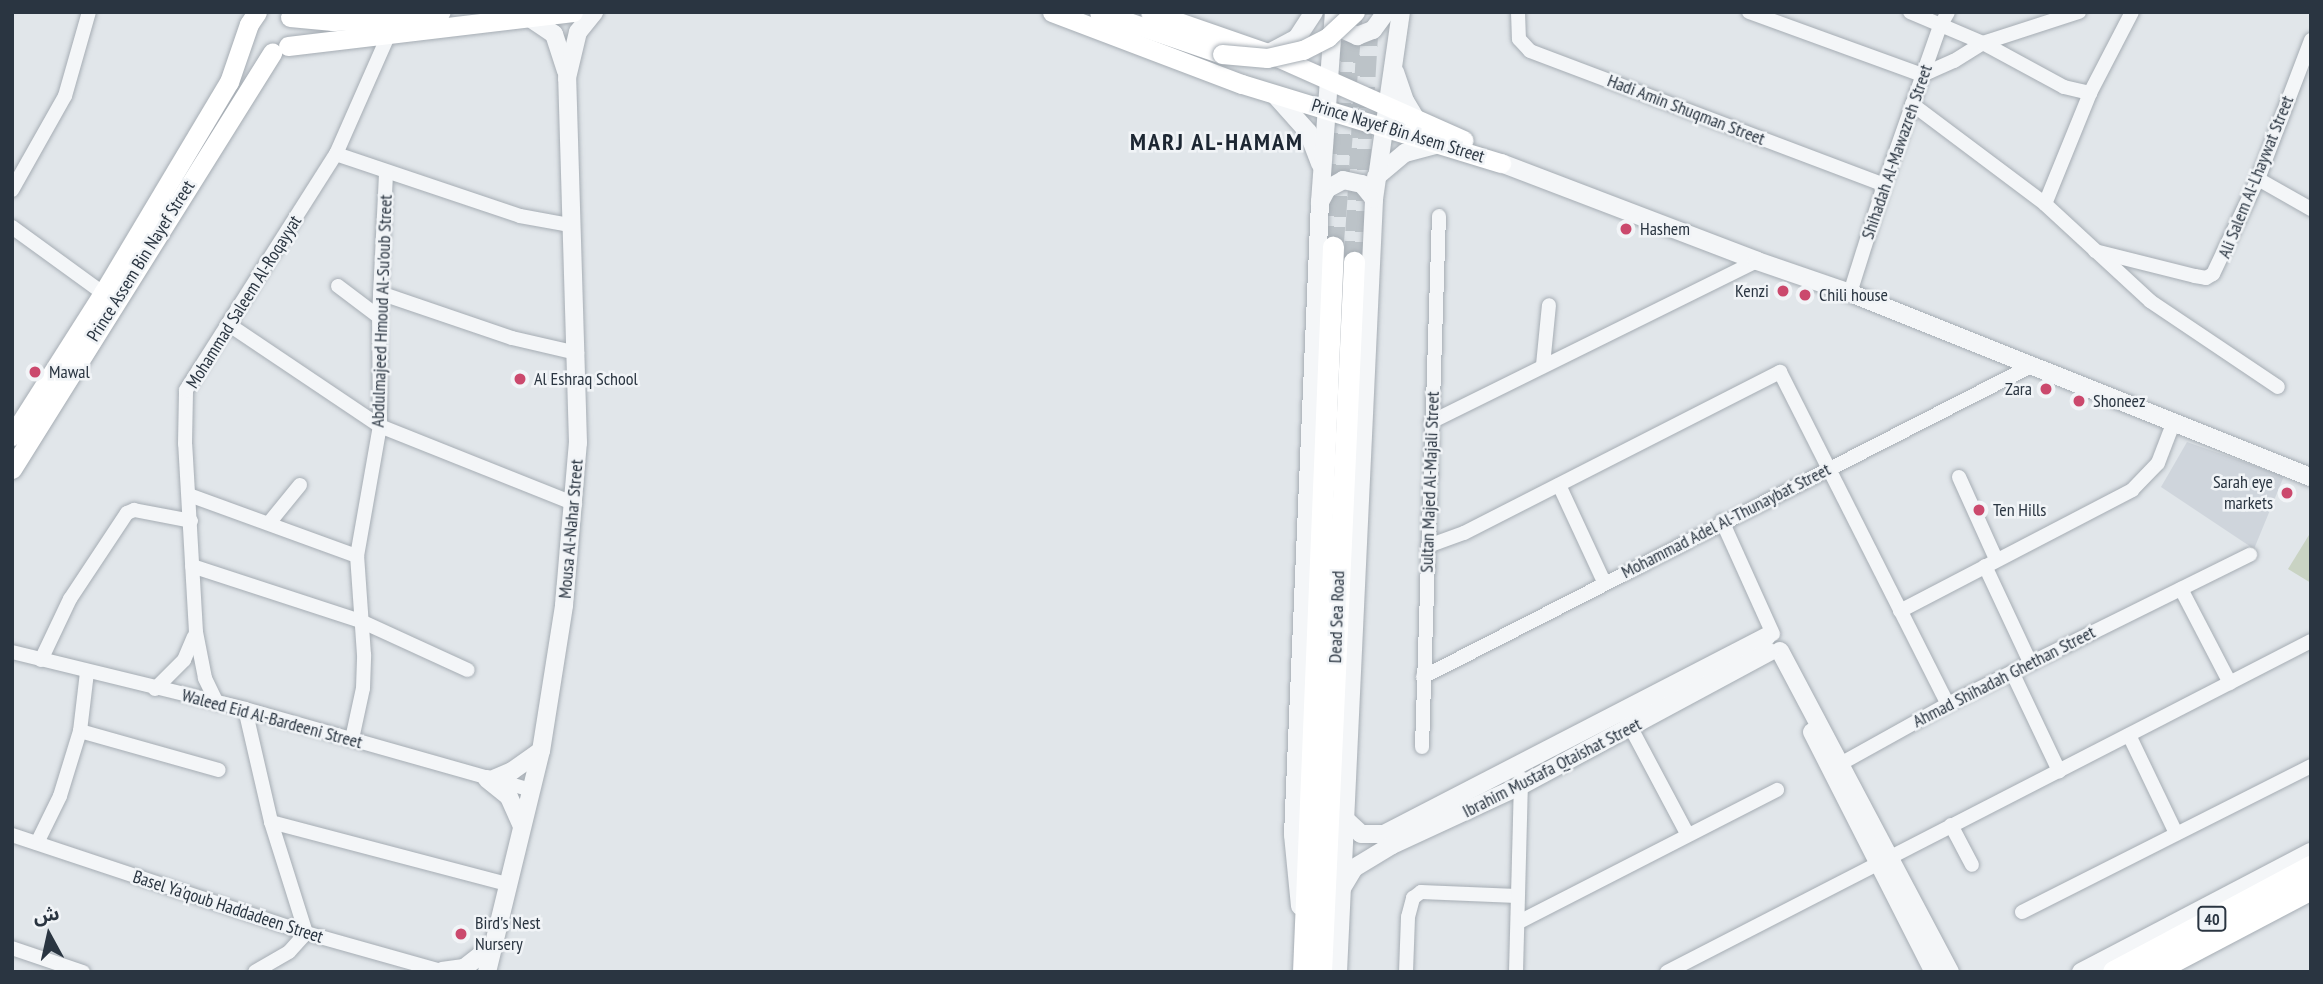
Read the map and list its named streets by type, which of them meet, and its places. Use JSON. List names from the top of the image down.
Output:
{
  "streets": {
    "highway": ["40"],
    "main road": ["Prince Nayef Bin Asem Street", "Prince Assem Bin Nayef Street", "Dead Sea Road"],
    "street": [
      "Hadi Amin Shuqman Street",
      "Shihadah Al-Mawazreh Street",
      "Ali Salem Al-Lhaywat Street",
      "Mohammad Saleem Al-Roqayyat",
      "Abdulmajeed Hmoud Al-Su'oub Street",
      "Sultan Majed Al-Majali Street",
      "Mohammad Adel Al-Thunaybat Street",
      "Mousa Al-Nahar Street",
      "Ahmad Shihadah Ghethan Street",
      "Waleed Eid Al-Bardeeni Street",
      "Ibrahim Mustafa Qtaishat Street",
      "Basel Ya'qoub Haddadeen Street"
    ]
  },
  "crossings": [
    ["Hadi Amin Shuqman Street", "Shihadah Al-Mawazreh Street"],
    ["Prince Nayef Bin Asem Street", "Dead Sea Road"],
    ["Mohammad Saleem Al-Roqayyat", "Waleed Eid Al-Bardeeni Street"],
    ["Abdulmajeed Hmoud Al-Su'oub Street", "Waleed Eid Al-Bardeeni Street"],
    ["Sultan Majed Al-Majali Street", "Mohammad Adel Al-Thunaybat Street"],
    ["Mousa Al-Nahar Street", "Waleed Eid Al-Bardeeni Street"],
    ["Dead Sea Road", "Ibrahim Mustafa Qtaishat Street"]
  ],
  "districts": ["MARJ AL-HAMAM"],
  "places": [
    "Hashem",
    "Kenzi",
    "Chili house",
    "Mawal",
    "Al Eshraq School",
    "Zara",
    "Shoneez",
    "Sarah eye markets",
    "Ten Hills",
    "Bird's Nest Nursery"
  ],
  "north": "top"
}
